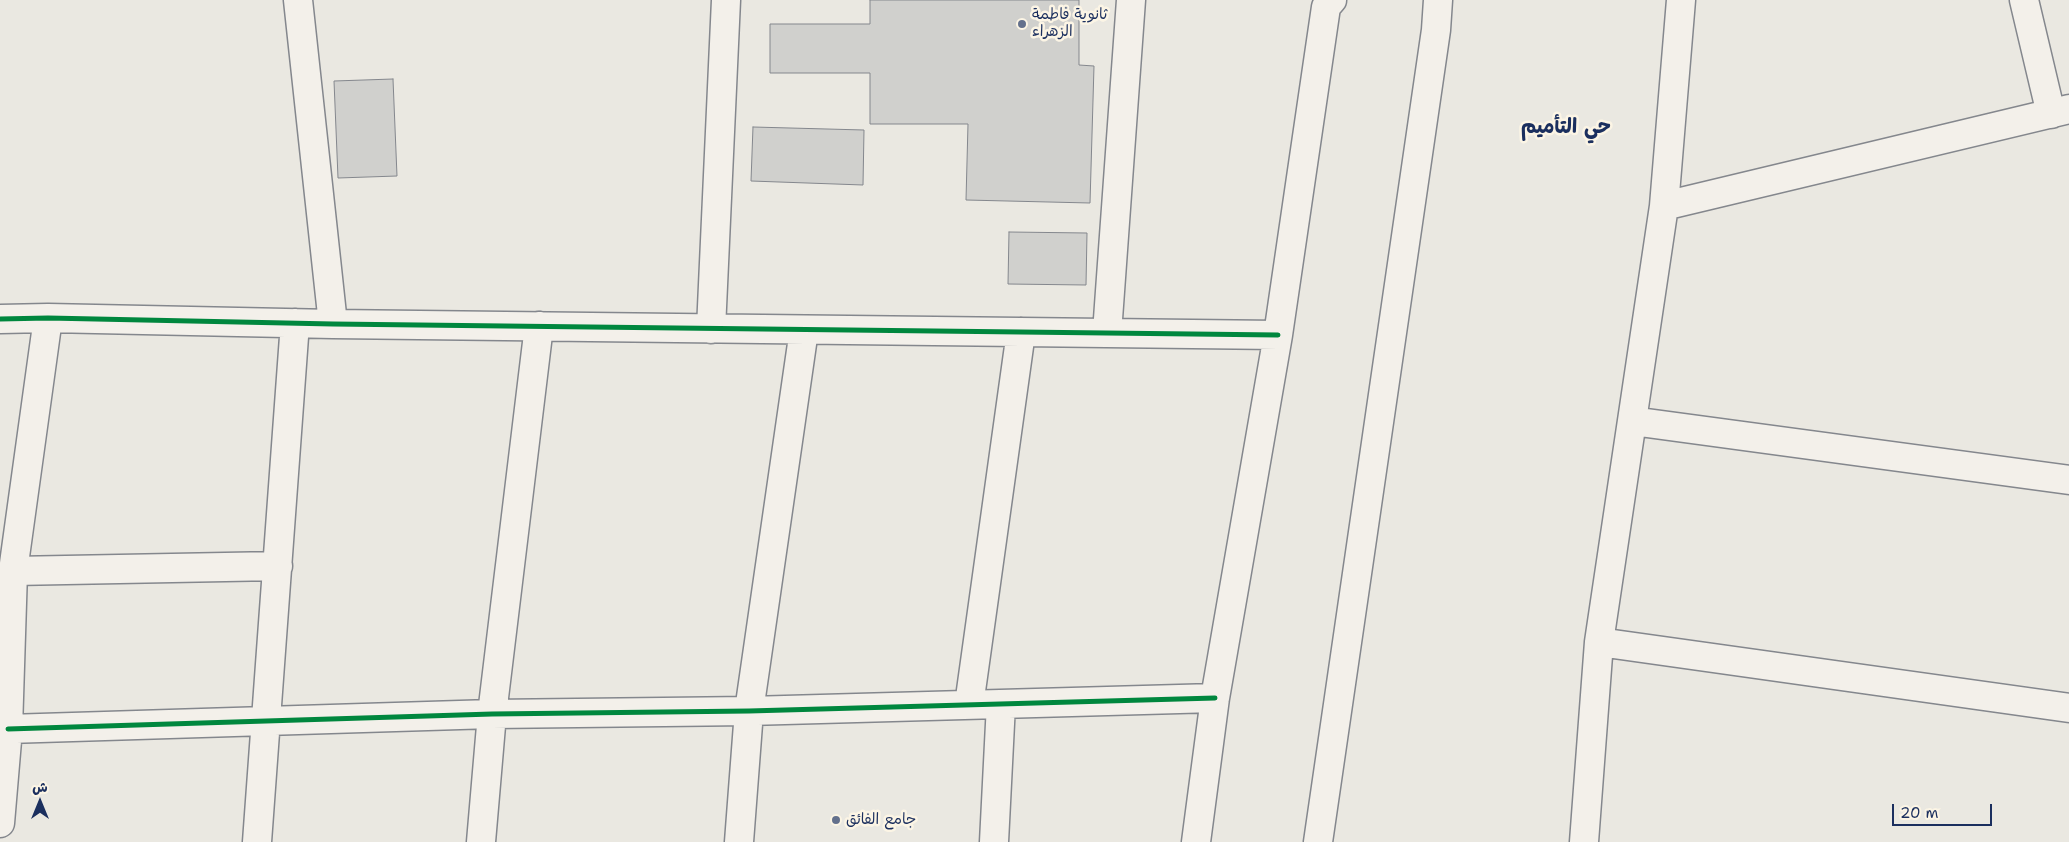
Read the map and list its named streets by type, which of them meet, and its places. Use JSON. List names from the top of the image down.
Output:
{
  "districts": ["حي التأميم"],
  "places": ["ثانوية فاطمة الزهراء", "جامع الفائق"],
  "scale_bar": "20 m",
  "north": "top"
}
